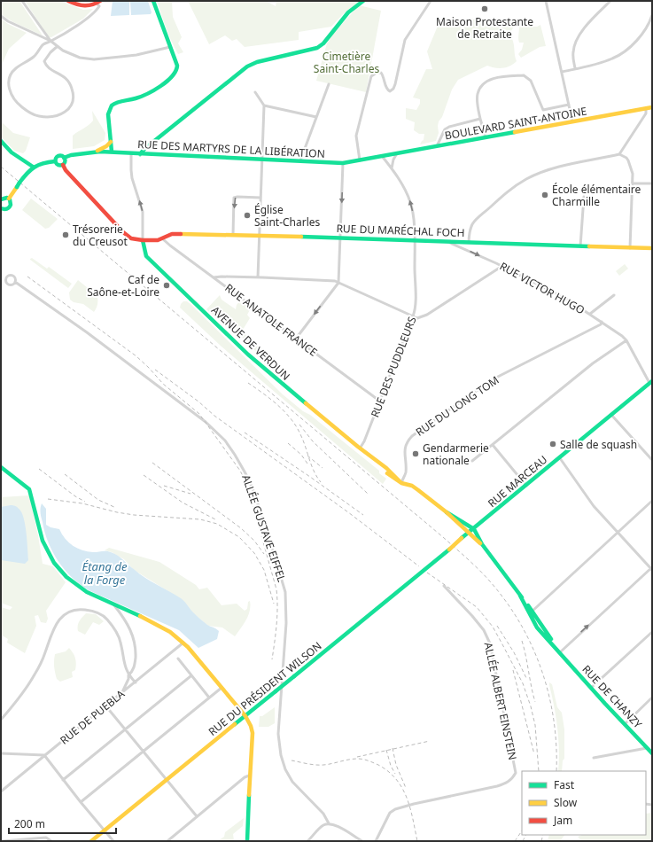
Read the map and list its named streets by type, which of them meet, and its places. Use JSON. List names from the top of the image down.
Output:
{
  "streets": {
    "main road": [
      "BOULEVARD SAINT-ANTOINE",
      "RUE DES MARTYRS DE LA LIBÉRATION",
      "RUE DU MARÉCHAL FOCH",
      "AVENUE DE VERDUN",
      "RUE MARCEAU",
      "RUE DU PRÉSIDENT WILSON",
      "RUE DE CHANZY"
    ],
    "street": [
      "RUE VICTOR HUGO",
      "RUE ANATOLE FRANCE",
      "RUE DES PUDDLEURS",
      "RUE DU LONG TOM",
      "ALLÉE GUSTAVE EIFFEL",
      "ALLÉE ALBERT EINSTEIN",
      "RUE DE PUEBLA"
    ]
  },
  "crossings": [
    ["BOULEVARD SAINT-ANTOINE", "RUE DES MARTYRS DE LA LIBÉRATION"],
    ["RUE DES MARTYRS DE LA LIBÉRATION", "RUE DU MARÉCHAL FOCH"],
    ["RUE DU MARÉCHAL FOCH", "RUE VICTOR HUGO"],
    ["RUE DU MARÉCHAL FOCH", "RUE ANATOLE FRANCE"],
    ["RUE DU MARÉCHAL FOCH", "AVENUE DE VERDUN"],
    ["RUE DU MARÉCHAL FOCH", "RUE DES PUDDLEURS"],
    ["RUE VICTOR HUGO", "RUE DU LONG TOM"],
    ["RUE VICTOR HUGO", "RUE MARCEAU"],
    ["RUE ANATOLE FRANCE", "RUE DES PUDDLEURS"],
    ["AVENUE DE VERDUN", "RUE DES PUDDLEURS"],
    ["AVENUE DE VERDUN", "RUE DU LONG TOM"],
    ["AVENUE DE VERDUN", "RUE MARCEAU"],
    ["AVENUE DE VERDUN", "RUE DE CHANZY"],
    ["RUE MARCEAU", "RUE DU PRÉSIDENT WILSON"],
    ["RUE MARCEAU", "RUE DE CHANZY"]
  ],
  "water": ["Étang de la Forge"],
  "parks": ["Cimetière Saint-Charles"],
  "places": [
    "Maison Protestante de Retraite",
    "École élémentaire Charmille",
    "Église Saint-Charles",
    "Trésorerie du Creusot",
    "Caf de Saône-et-Loire",
    "Salle de squash",
    "Gendarmerie nationale"
  ],
  "legend": ["Fast", "Slow", "Jam"],
  "scale_bar": "200 m"
}
